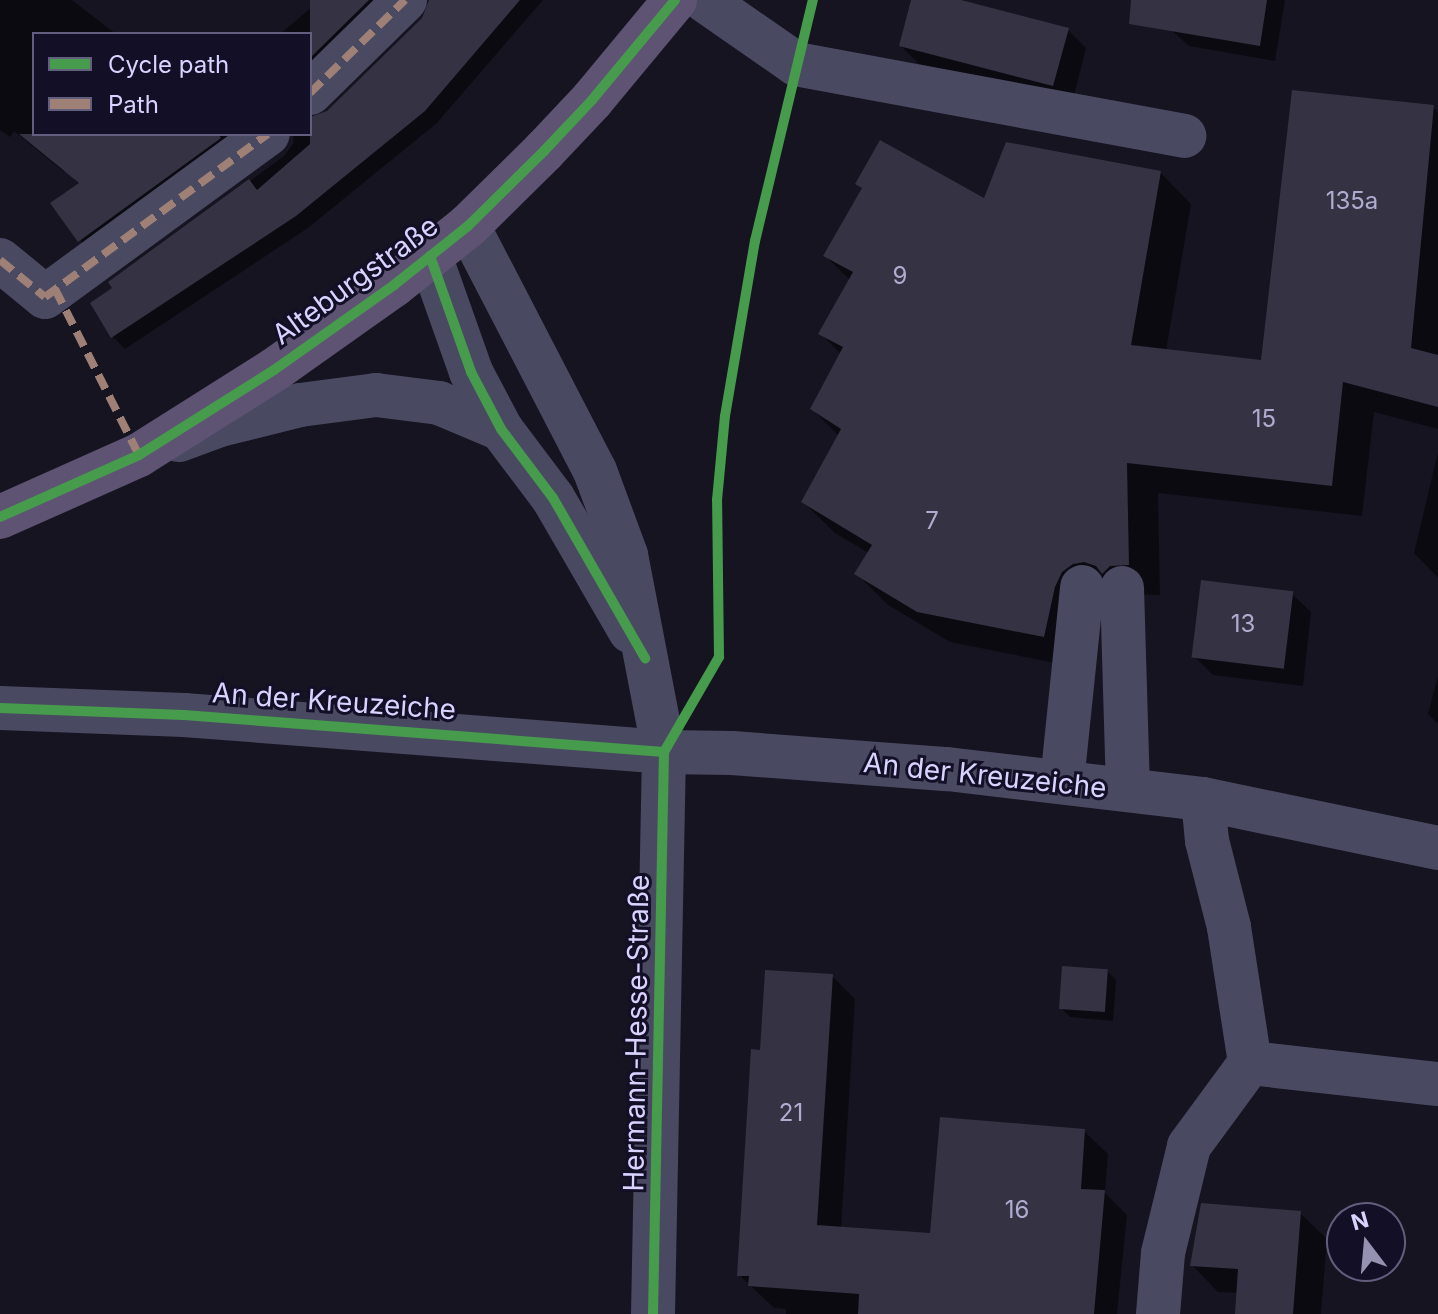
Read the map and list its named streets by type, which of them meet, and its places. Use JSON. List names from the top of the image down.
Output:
{
  "streets": {
    "main road": ["Alteburgstraße"],
    "street": ["An der Kreuzeiche", "Hermann-Hesse-Straße"]
  },
  "crossings": [
    ["Alteburgstraße", "Hermann-Hesse-Straße"],
    ["An der Kreuzeiche", "Hermann-Hesse-Straße"]
  ],
  "house_numbers": [
    "135a",
    "9",
    "15",
    "7",
    "13",
    "21",
    "16"
  ],
  "legend": ["Cycle path", "Path"],
  "north": "top"
}
